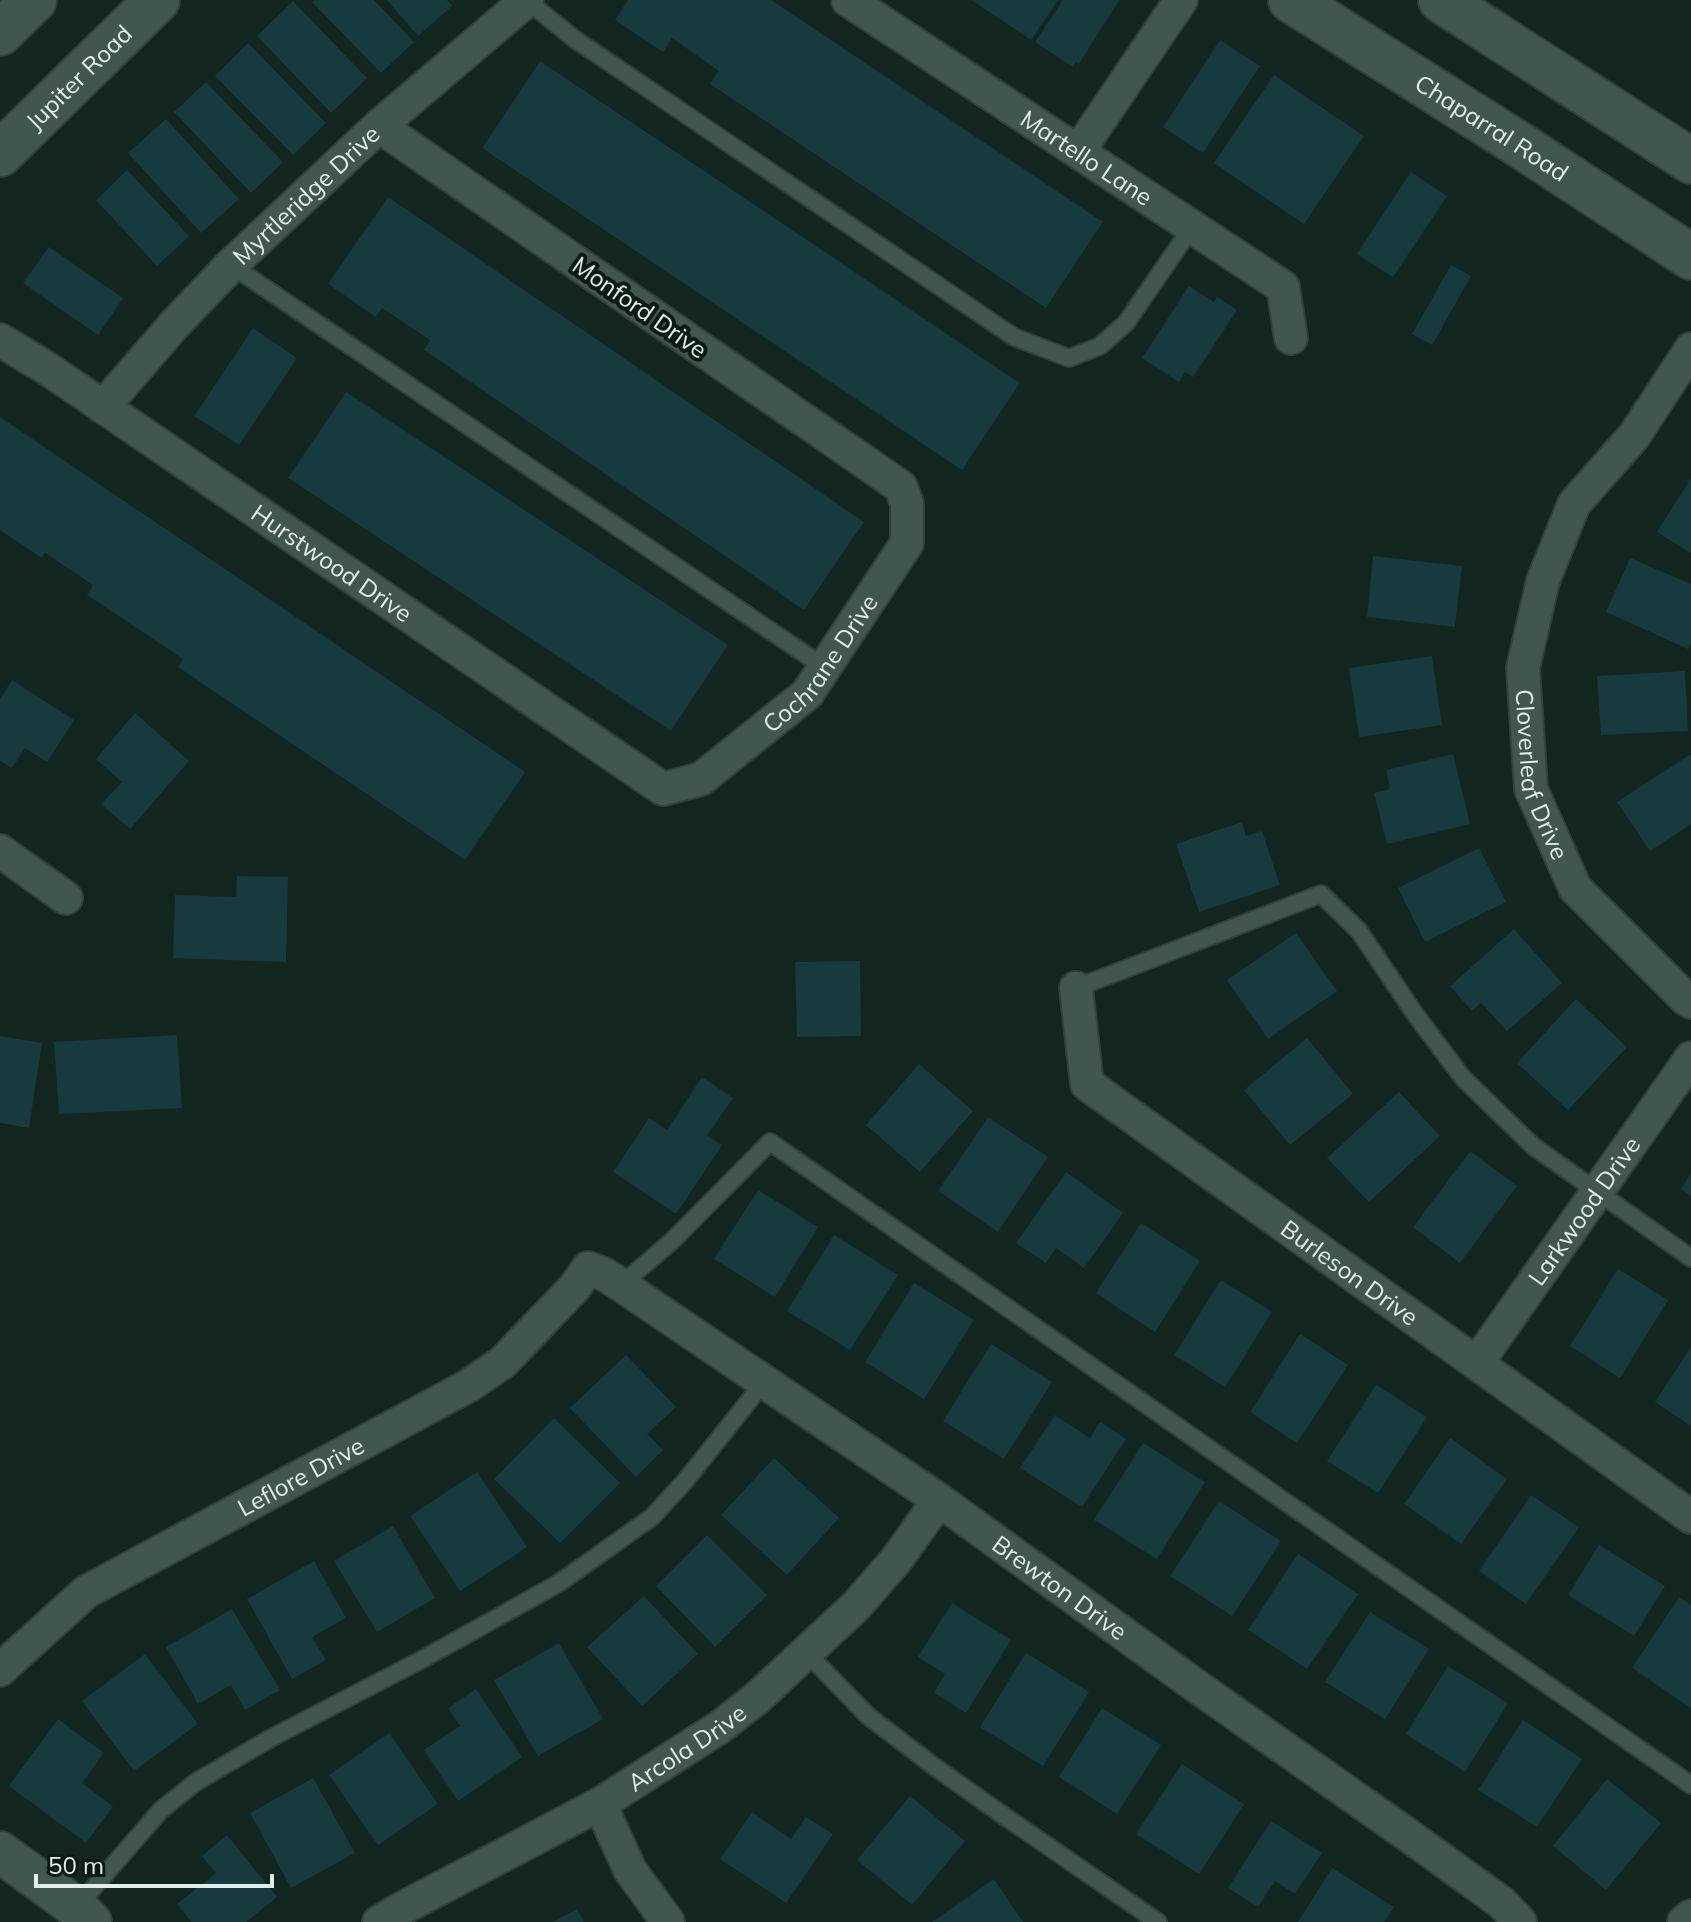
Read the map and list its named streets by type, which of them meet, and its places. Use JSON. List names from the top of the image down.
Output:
{
  "streets": {
    "main road": ["Jupiter Road", "Chaparral Road"],
    "street": [
      "Martello Lane",
      "Myrtleridge Drive",
      "Monford Drive",
      "Hurstwood Drive",
      "Cochrane Drive",
      "Cloverleaf Drive",
      "Larkwood Drive",
      "Burleson Drive",
      "Leflore Drive",
      "Brewton Drive",
      "Arcola Drive"
    ]
  },
  "crossings": [
    ["Myrtleridge Drive", "Monford Drive"],
    ["Myrtleridge Drive", "Hurstwood Drive"],
    ["Monford Drive", "Cochrane Drive"],
    ["Hurstwood Drive", "Cochrane Drive"],
    ["Larkwood Drive", "Burleson Drive"],
    ["Leflore Drive", "Brewton Drive"],
    ["Brewton Drive", "Arcola Drive"]
  ],
  "scale_bar": "50 m"
}
